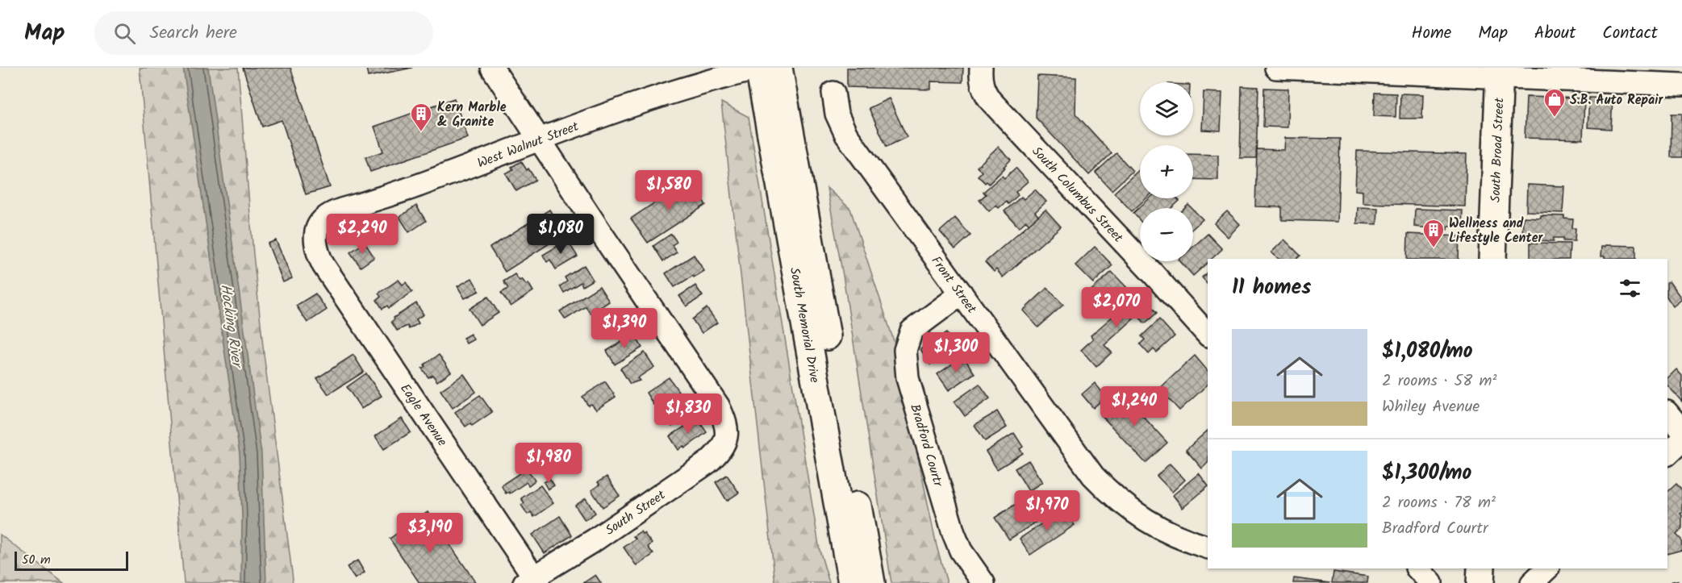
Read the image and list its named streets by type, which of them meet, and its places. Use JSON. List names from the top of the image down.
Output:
{
  "streets": {
    "main road": ["South Broad Street", "South Memorial Drive"],
    "street": [
      "West Walnut Street",
      "South Columbus Street",
      "Front Street",
      "Eagle Avenue",
      "Bradford Courtr",
      "South Street"
    ]
  },
  "crossings": [
    ["West Walnut Street", "South Memorial Drive"],
    ["West Walnut Street", "Eagle Avenue"],
    ["West Walnut Street", "South Street"],
    ["Front Street", "Bradford Courtr"],
    ["Eagle Avenue", "South Street"]
  ],
  "water": ["Hocking River"],
  "places": {
    "shop": ["S.B. Auto Repair"],
    "building": ["Kern Marble & Granite", "Wellness and Lifestyle Center"]
  },
  "scale_bar": "50 m",
  "page": {
    "header": "Map",
    "search": "Search here",
    "nav": [
      "Home",
      "Map",
      "About",
      "Contact"
    ],
    "map_buttons": ["+", "−"],
    "price": [
      "$1,580",
      "$2,290",
      "$1,080",
      "$2,070",
      "$1,390",
      "$1,300",
      "$1,240",
      "$1,830",
      "$1,980",
      "$1,970",
      "$3,190"
    ],
    "heading": "11 homes",
    "list": [
      {
        "name": "$1,080/mo",
        "note": "2 rooms · 58 m² · Whiley Avenue"
      },
      {
        "name": "$1,300/mo",
        "note": "2 rooms · 78 m² · Bradford Courtr"
      }
    ],
    "scale": "50 m"
  }
}
